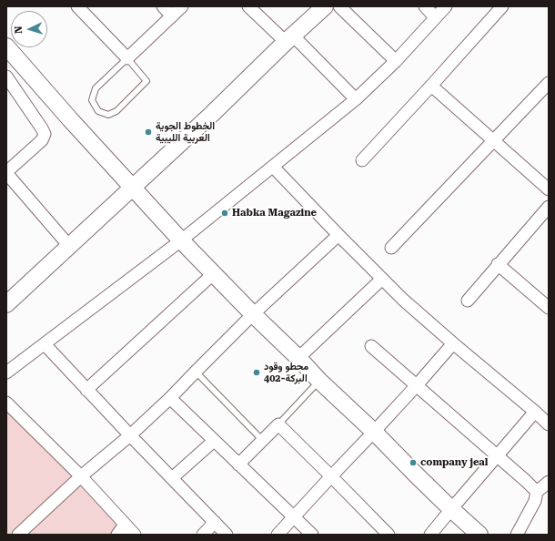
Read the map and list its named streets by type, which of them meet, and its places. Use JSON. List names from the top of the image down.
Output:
{
  "places": [
    "الخطوط الجوية العربية الليبية",
    "Habka Magazine",
    "محطو وقود 402-البركة",
    "company jeal"
  ],
  "north": "left"
}
